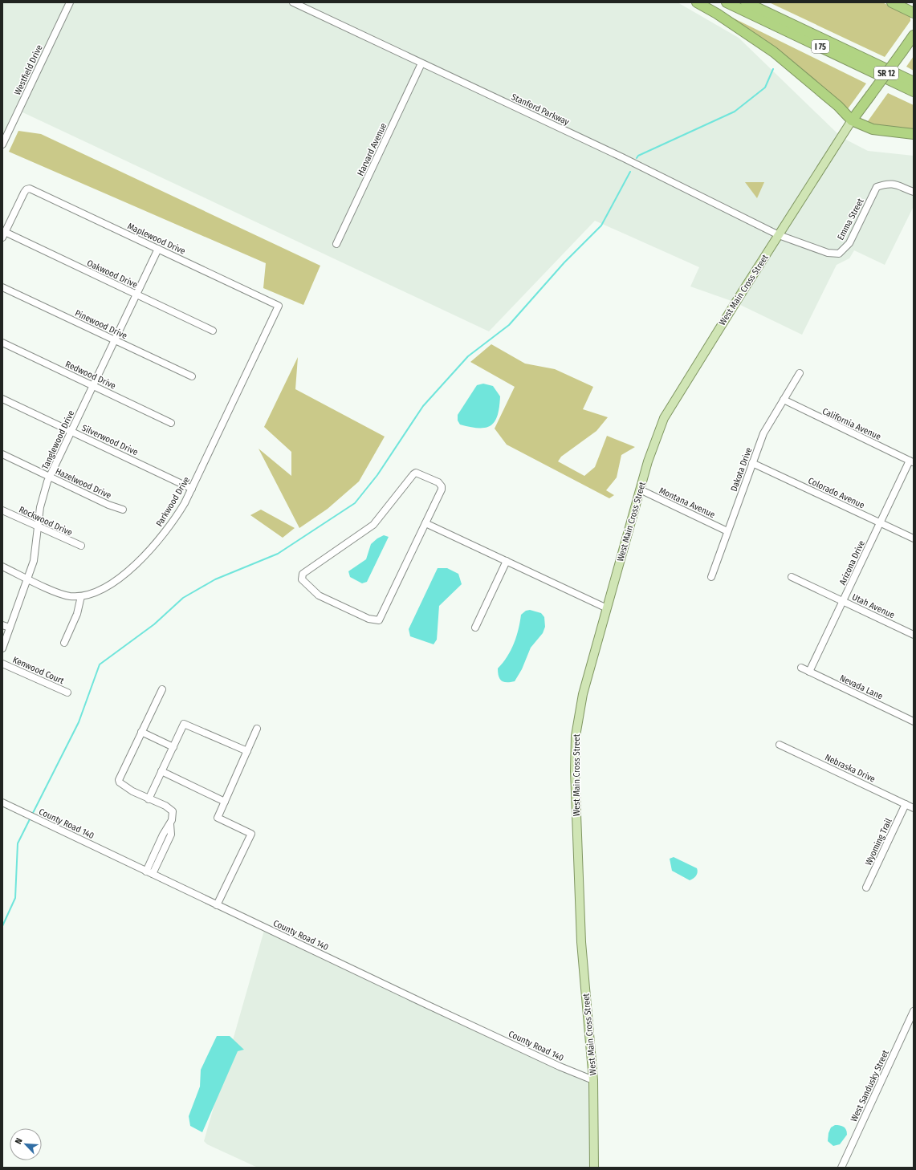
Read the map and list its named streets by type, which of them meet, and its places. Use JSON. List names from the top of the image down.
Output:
{
  "streets": {
    "highway": ["I 75", "SR 12", "West Main Cross Street"],
    "street": [
      "Westfield Drive",
      "Stanford Parkway",
      "Harvard Avenue",
      "Emma Street",
      "Maplewood Drive",
      "Oakwood Drive",
      "Pinewood Drive",
      "Redwood Drive",
      "California Avenue",
      "Tanglewood Drive",
      "Silverwood Drive",
      "Dakota Drive",
      "Hazelwood Drive",
      "Colorado Avenue",
      "Parkwood Drive",
      "Montana Avenue",
      "Rockwood Drive",
      "Arizona Drive",
      "Utah Avenue",
      "Kenwood Court",
      "Nevada Lane",
      "Nebraska Drive",
      "County Road 140",
      "Wyoming Trail",
      "West Sandusky Street"
    ]
  },
  "crossings": [
    ["SR 12", "West Main Cross Street"],
    ["SR 12", "County Road 140"],
    ["Stanford Parkway", "Harvard Avenue"],
    ["Stanford Parkway", "Emma Street"],
    ["Stanford Parkway", "West Main Cross Street"],
    ["Emma Street", "West Main Cross Street"],
    ["Maplewood Drive", "Oakwood Drive"],
    ["Maplewood Drive", "Tanglewood Drive"],
    ["Maplewood Drive", "Parkwood Drive"],
    ["Oakwood Drive", "Tanglewood Drive"],
    ["West Main Cross Street", "Montana Avenue"],
    ["West Main Cross Street", "County Road 140"],
    ["Pinewood Drive", "Tanglewood Drive"],
    ["Redwood Drive", "Tanglewood Drive"],
    ["California Avenue", "Dakota Drive"],
    ["California Avenue", "Arizona Drive"],
    ["Tanglewood Drive", "Silverwood Drive"],
    ["Tanglewood Drive", "Hazelwood Drive"],
    ["Tanglewood Drive", "Parkwood Drive"],
    ["Tanglewood Drive", "Rockwood Drive"],
    ["Silverwood Drive", "Parkwood Drive"],
    ["Dakota Drive", "Colorado Avenue"],
    ["Dakota Drive", "Montana Avenue"],
    ["Colorado Avenue", "Arizona Drive"],
    ["Arizona Drive", "Utah Avenue"],
    ["Arizona Drive", "Nevada Lane"],
    ["Nebraska Drive", "Wyoming Trail"]
  ],
  "north": "top left"
}
